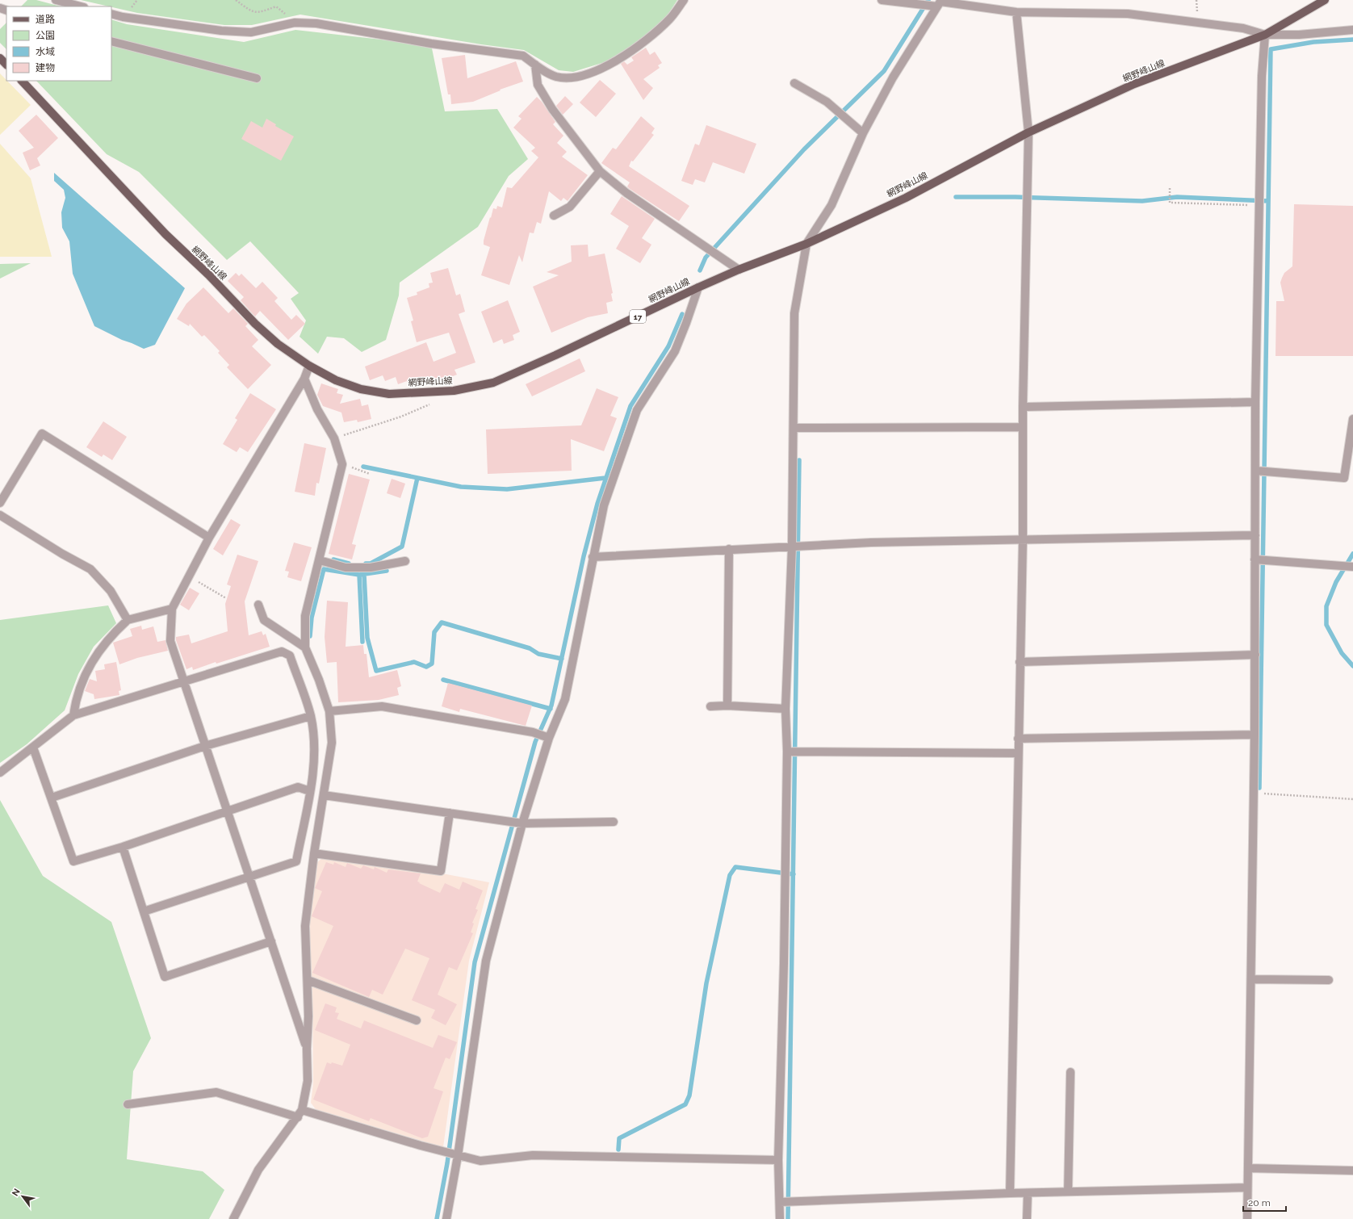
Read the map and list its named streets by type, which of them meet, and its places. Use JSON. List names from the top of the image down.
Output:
{
  "streets": {
    "main road": ["網野峰山線", "17"]
  },
  "legend": [
    "道路",
    "公園",
    "水域",
    "建物"
  ],
  "scale_bar": "20 m",
  "north": "top left"
}
